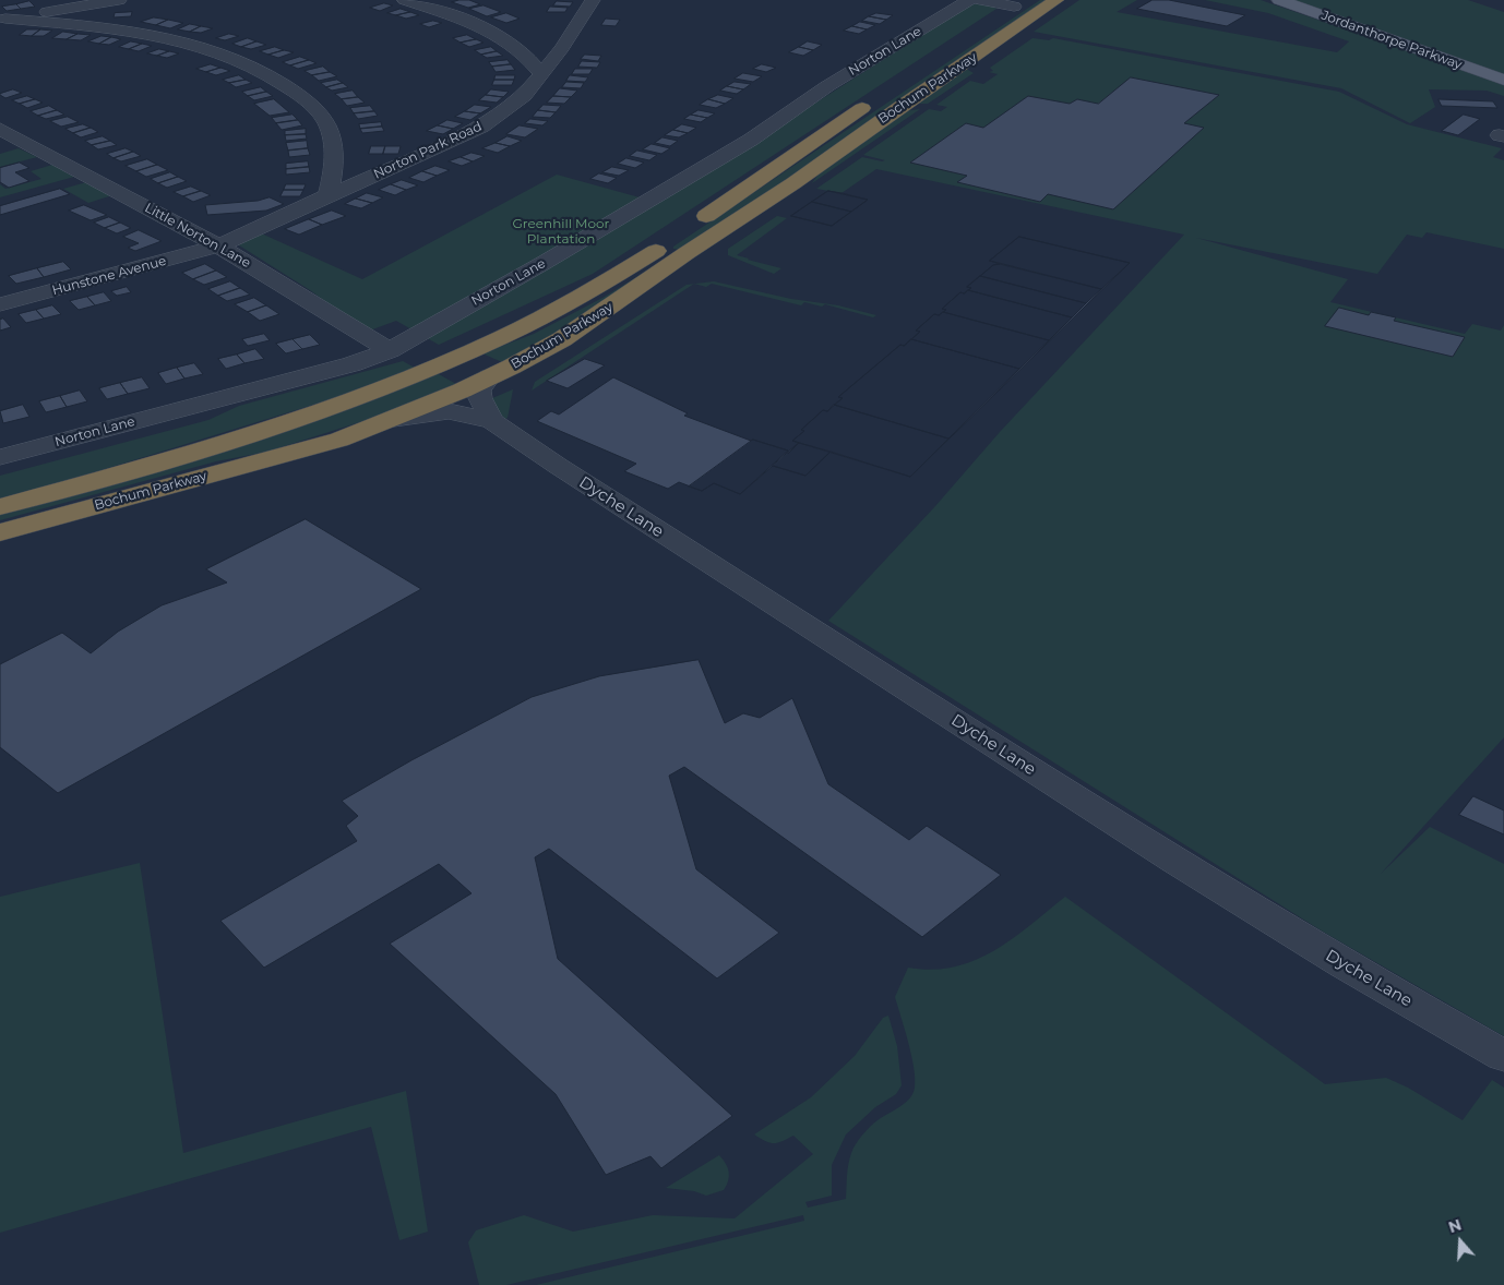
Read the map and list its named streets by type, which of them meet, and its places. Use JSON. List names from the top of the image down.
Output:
{
  "streets": {
    "highway": ["Bochum Parkway"],
    "main road": ["Jordanthorpe Parkway"],
    "street": [
      "Norton Lane",
      "Norton Park Road",
      "Little Norton Lane",
      "Hunstone Avenue",
      "Dyche Lane"
    ]
  },
  "crossings": [
    ["Norton Lane", "Little Norton Lane"],
    ["Bochum Parkway", "Dyche Lane"],
    ["Norton Park Road", "Little Norton Lane"],
    ["Norton Park Road", "Hunstone Avenue"],
    ["Little Norton Lane", "Hunstone Avenue"]
  ],
  "parks": ["Greenhill Moor Plantation"],
  "north": "top"
}
